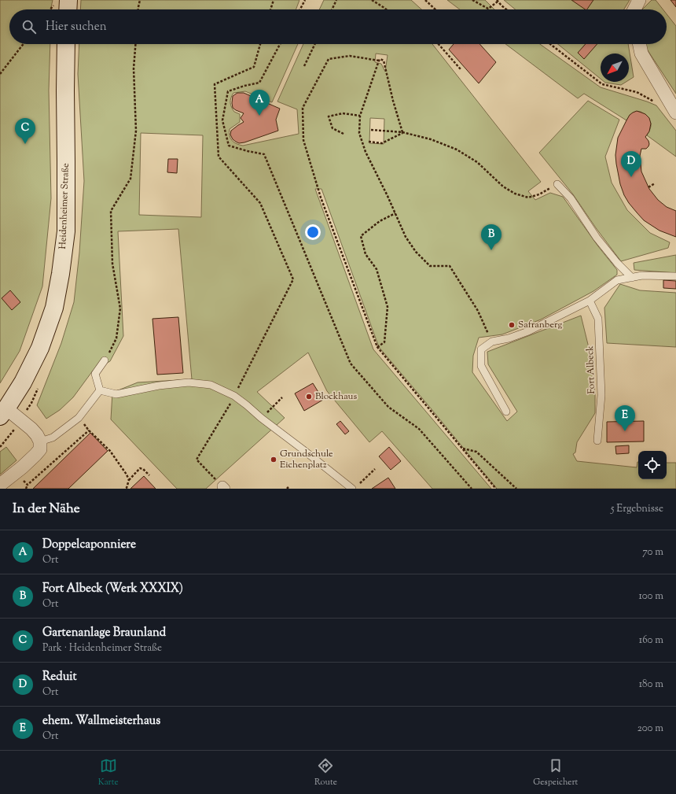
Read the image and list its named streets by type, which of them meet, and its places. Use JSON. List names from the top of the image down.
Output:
{
  "streets": {
    "main road": ["Heidenheimer Straße"],
    "lane": ["Fort Albeck"]
  },
  "places": ["Safranberg", "Blockhaus", "Grundschule Eichenplatz"],
  "north": "bottom left",
  "page": {
    "search": "Hier suchen",
    "pins": [
      "A",
      "C",
      "D",
      "B",
      "E"
    ],
    "heading": ["In der Nähe", "5 Ergebnisse"],
    "list": [
      {
        "mark": "A",
        "name": "Doppelcaponniere",
        "note": "Ort",
        "value": "70 m"
      },
      {
        "mark": "B",
        "name": "Fort Albeck (Werk XXXIX)",
        "note": "Ort",
        "value": "100 m"
      },
      {
        "mark": "C",
        "name": "Gartenanlage Braunland",
        "note": "Park · Heidenheimer Straße",
        "value": "160 m"
      },
      {
        "mark": "D",
        "name": "Reduit",
        "note": "Ort",
        "value": "180 m"
      },
      {
        "mark": "E",
        "name": "ehem. Wallmeisterhaus",
        "note": "Ort",
        "value": "200 m"
      }
    ],
    "nav": ["Karte", "Route", "Gespeichert"]
  }
}
